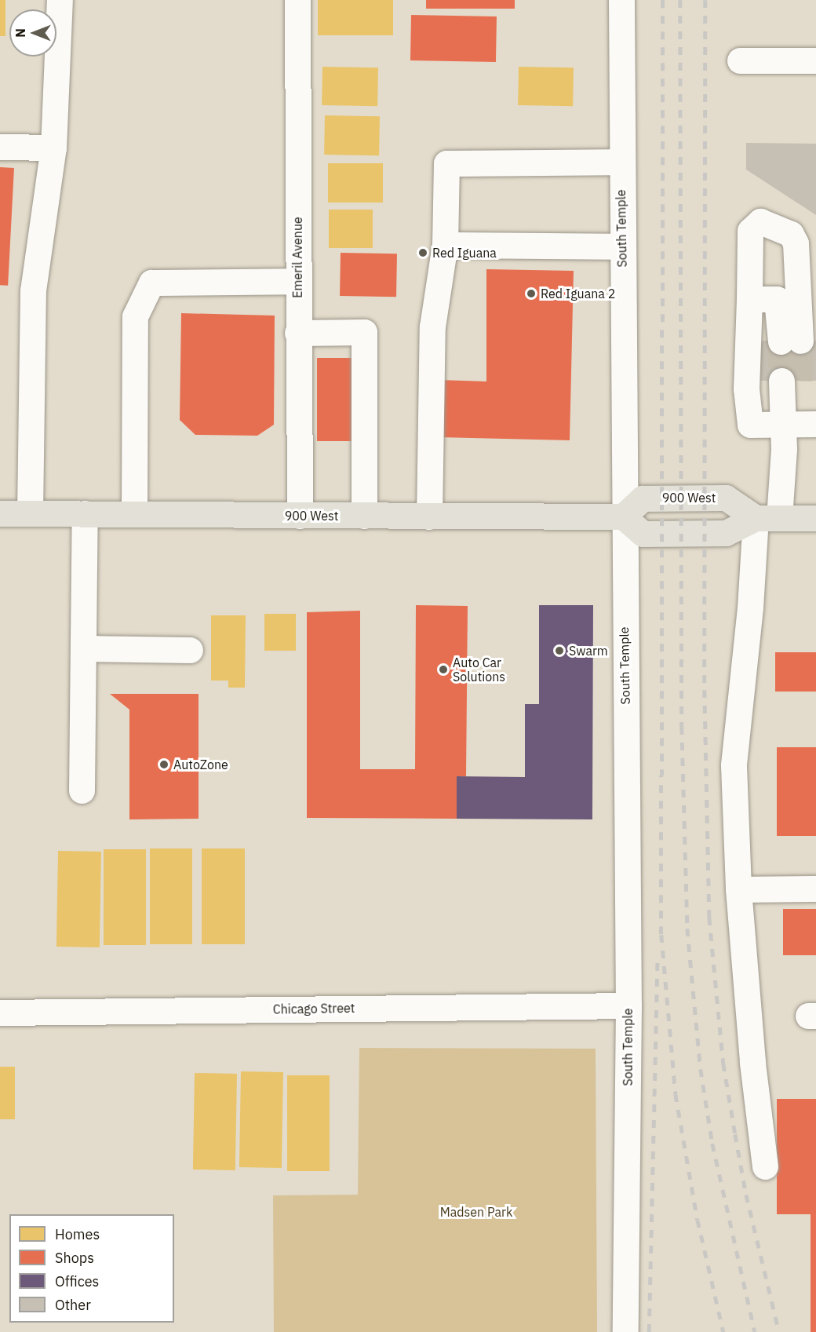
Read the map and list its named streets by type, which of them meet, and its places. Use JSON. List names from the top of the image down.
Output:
{
  "streets": {
    "main road": ["900 West"],
    "street": ["South Temple", "Emeril Avenue", "Chicago Street"]
  },
  "crossings": [
    ["South Temple", "900 West"],
    ["South Temple", "Chicago Street"],
    ["Emeril Avenue", "900 West"]
  ],
  "parks": ["Madsen Park"],
  "places": [
    "Red Iguana",
    "Red Iguana 2",
    "Swarm",
    "Auto Car Solutions",
    "AutoZone"
  ],
  "legend": [
    "Homes",
    "Shops",
    "Offices",
    "Other"
  ],
  "north": "left"
}
